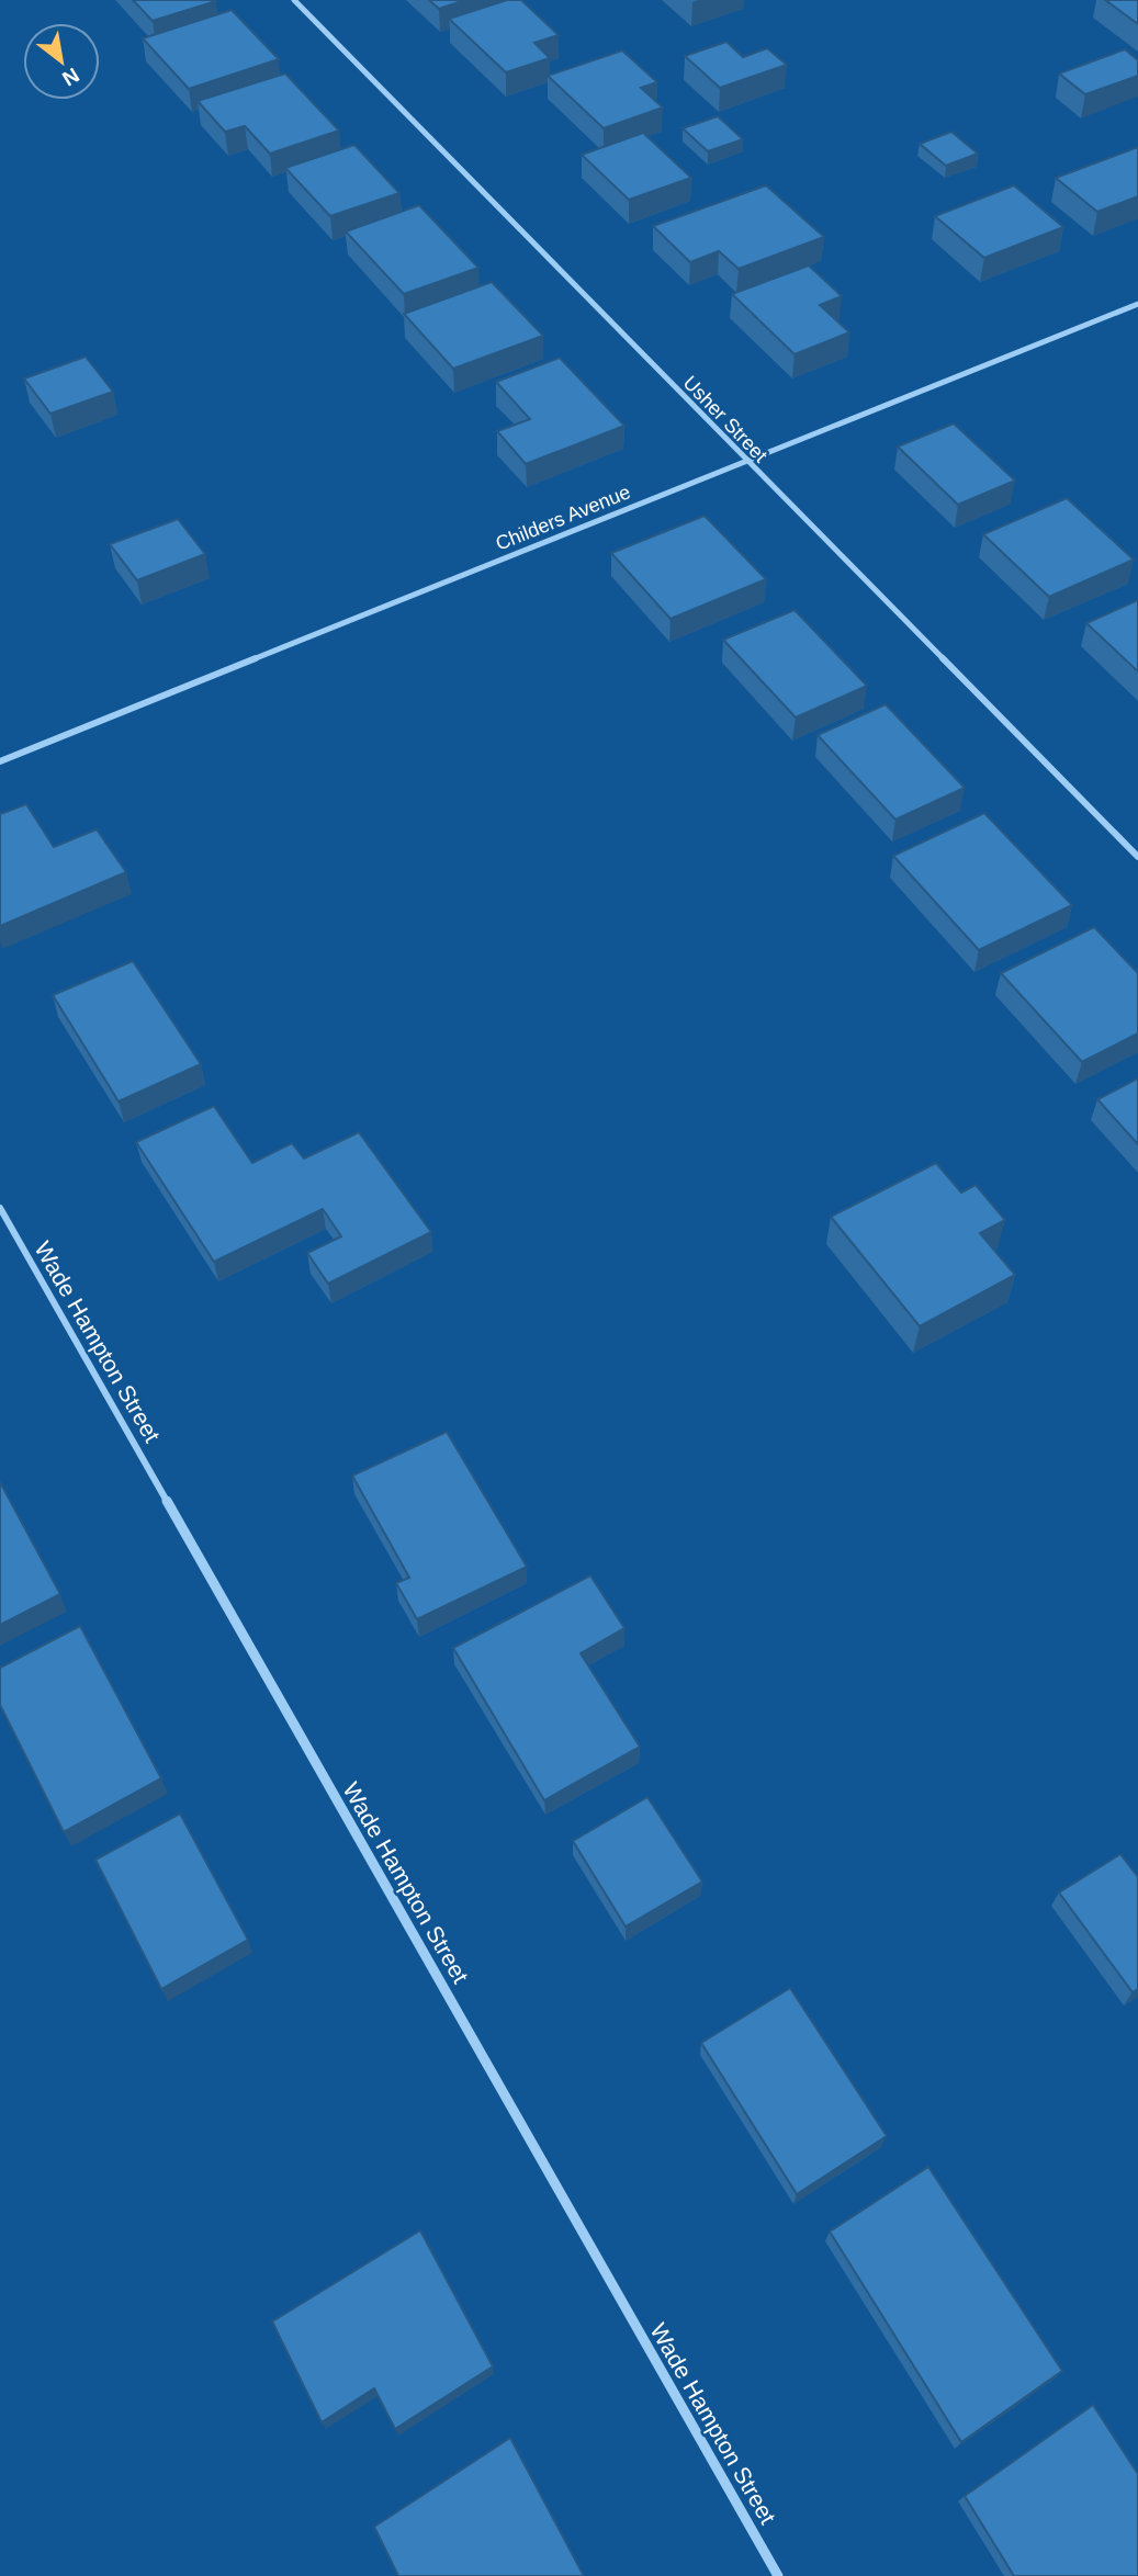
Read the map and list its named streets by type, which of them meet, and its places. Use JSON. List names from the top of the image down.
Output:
{
  "streets": {
    "street": ["Usher Street", "Childers Avenue", "Wade Hampton Street"]
  },
  "crossings": [
    ["Usher Street", "Childers Avenue"]
  ],
  "north": "bottom right"
}
